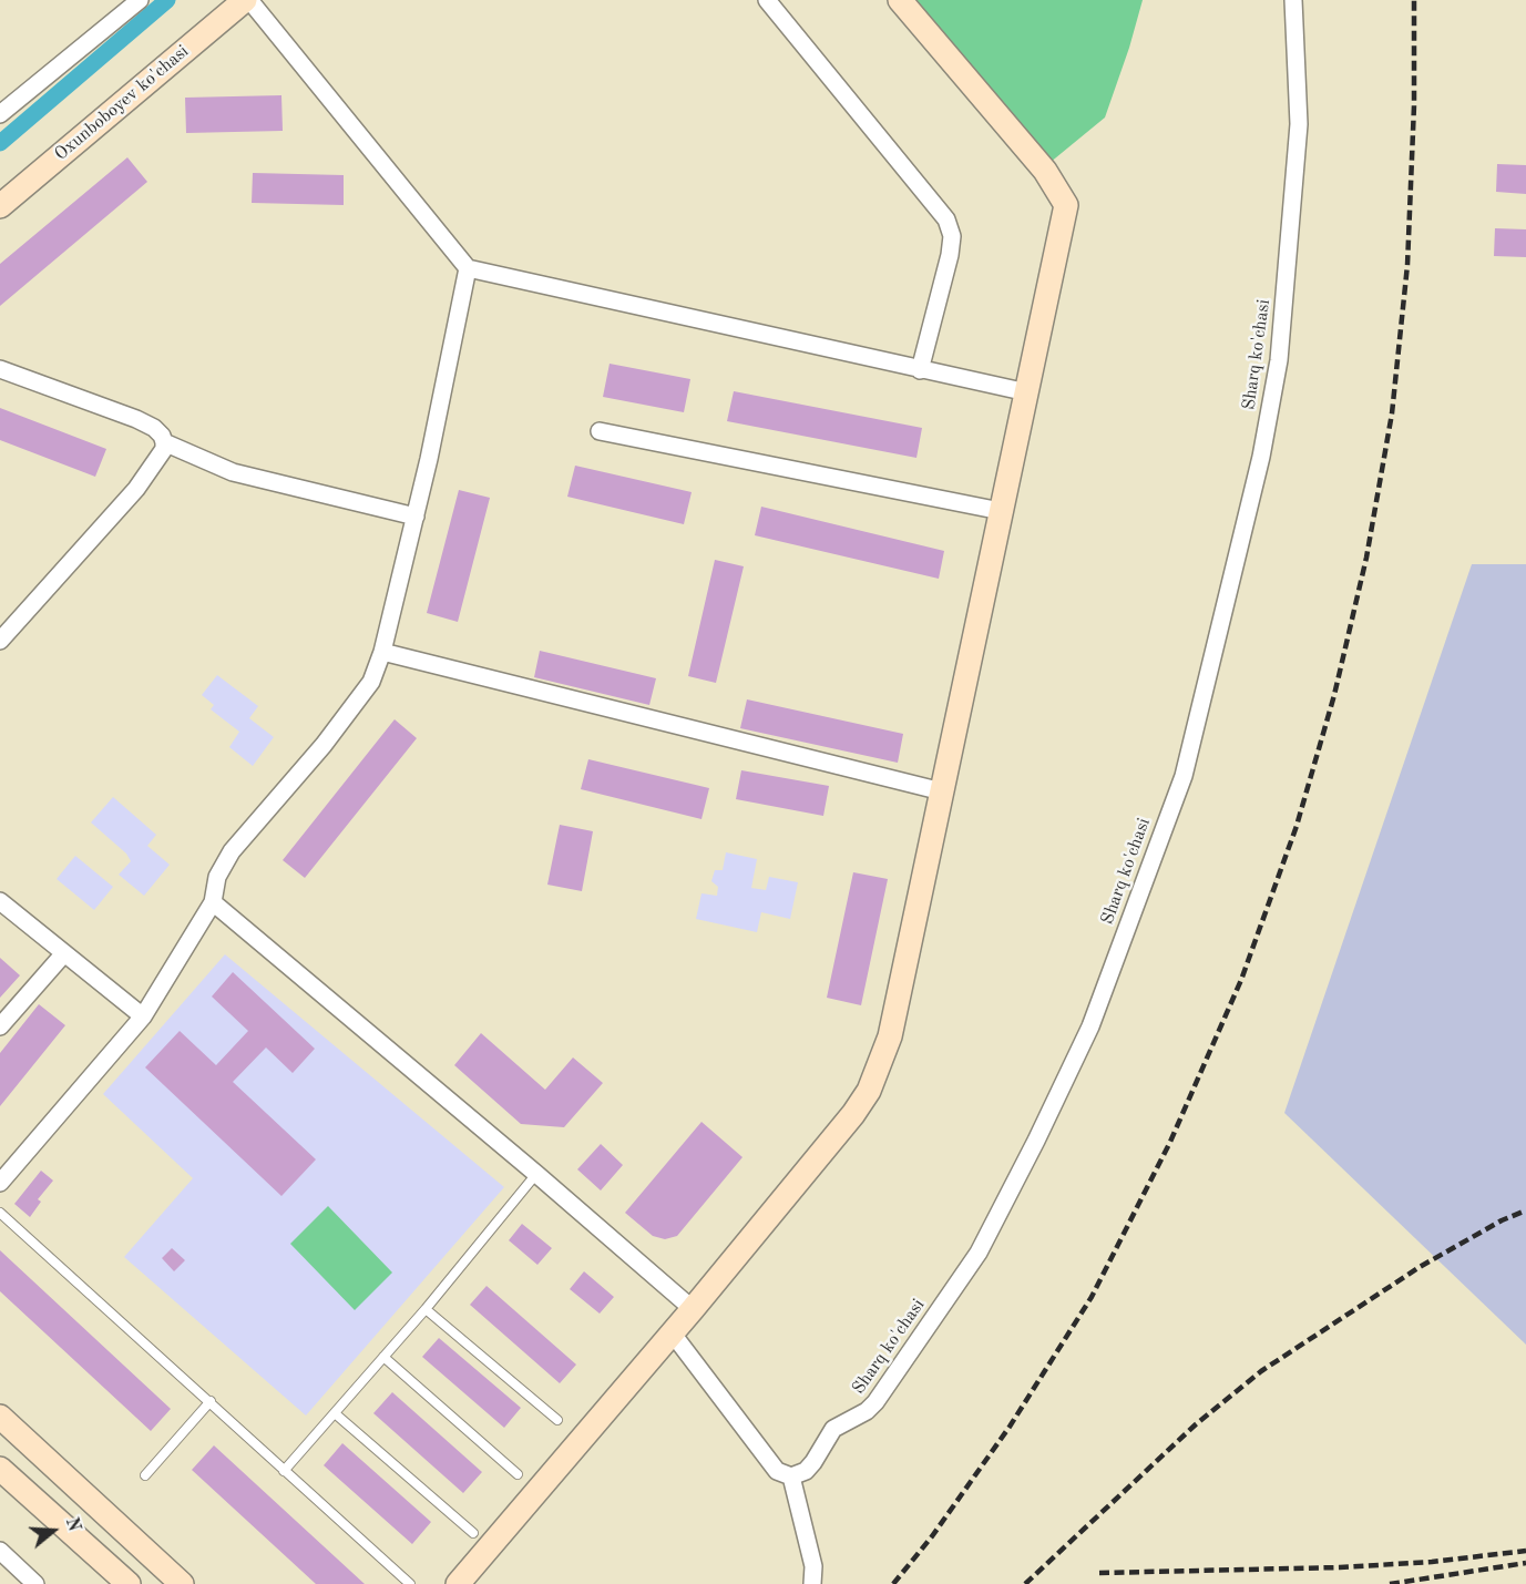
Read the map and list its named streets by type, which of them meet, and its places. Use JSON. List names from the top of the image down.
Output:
{
  "streets": {
    "main road": ["Oxunboboyev ko'chasi"],
    "street": ["Sharq ko'chasi"]
  },
  "north": "right"
}
